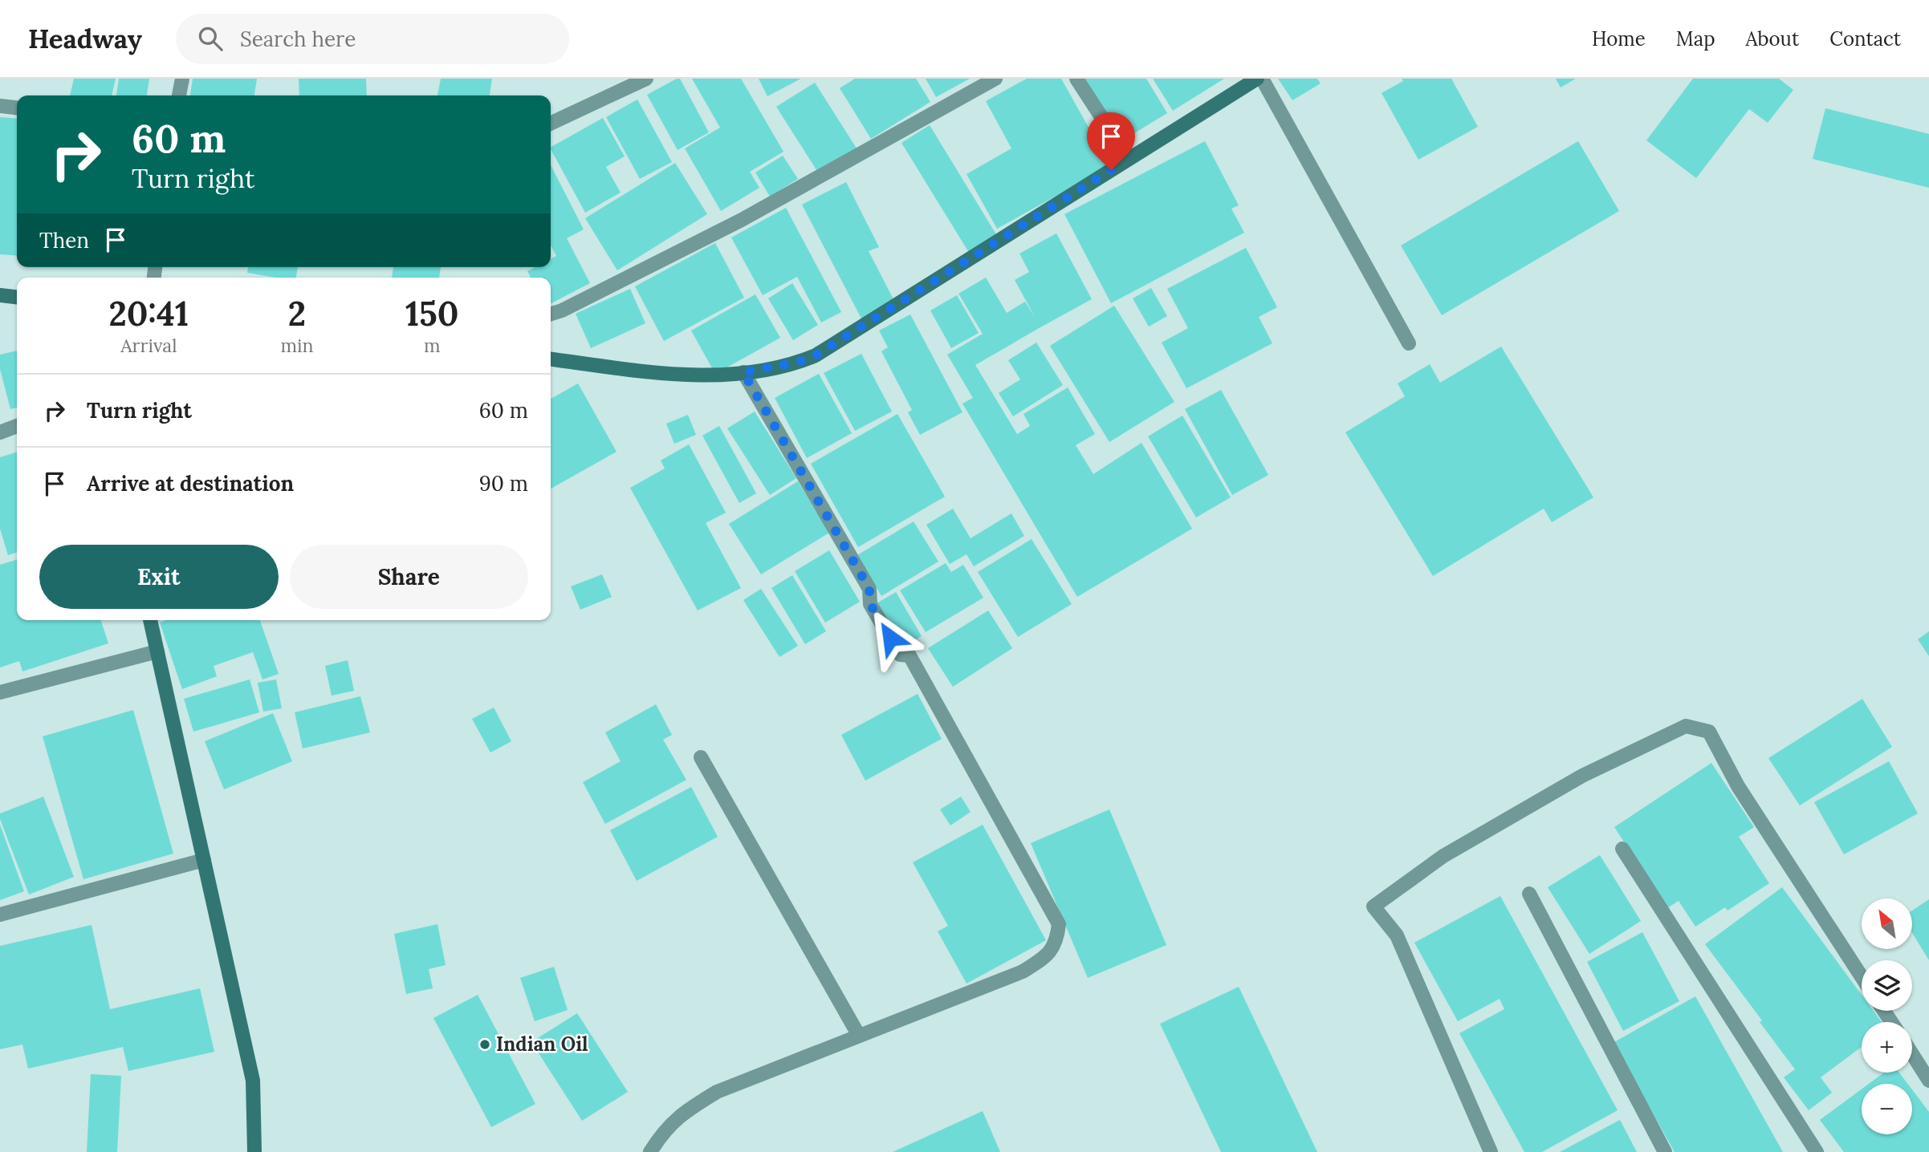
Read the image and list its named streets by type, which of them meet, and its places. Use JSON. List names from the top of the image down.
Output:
{
  "places": ["Indian Oil"],
  "north": "top left",
  "page": {
    "header": "Headway",
    "search": "Search here",
    "nav": [
      "Home",
      "Map",
      "About",
      "Contact"
    ],
    "turn": ["60 m", "Turn right"],
    "then": "Then",
    "eta": [
      "20:41",
      "Arrival",
      "2",
      "min",
      "150",
      "m"
    ],
    "list": [
      {
        "name": "Turn right",
        "value": "60 m"
      },
      {
        "name": "Arrive at destination",
        "value": "90 m"
      }
    ],
    "buttons": ["Exit", "Share"],
    "map_buttons": ["+", "−"]
  }
}
